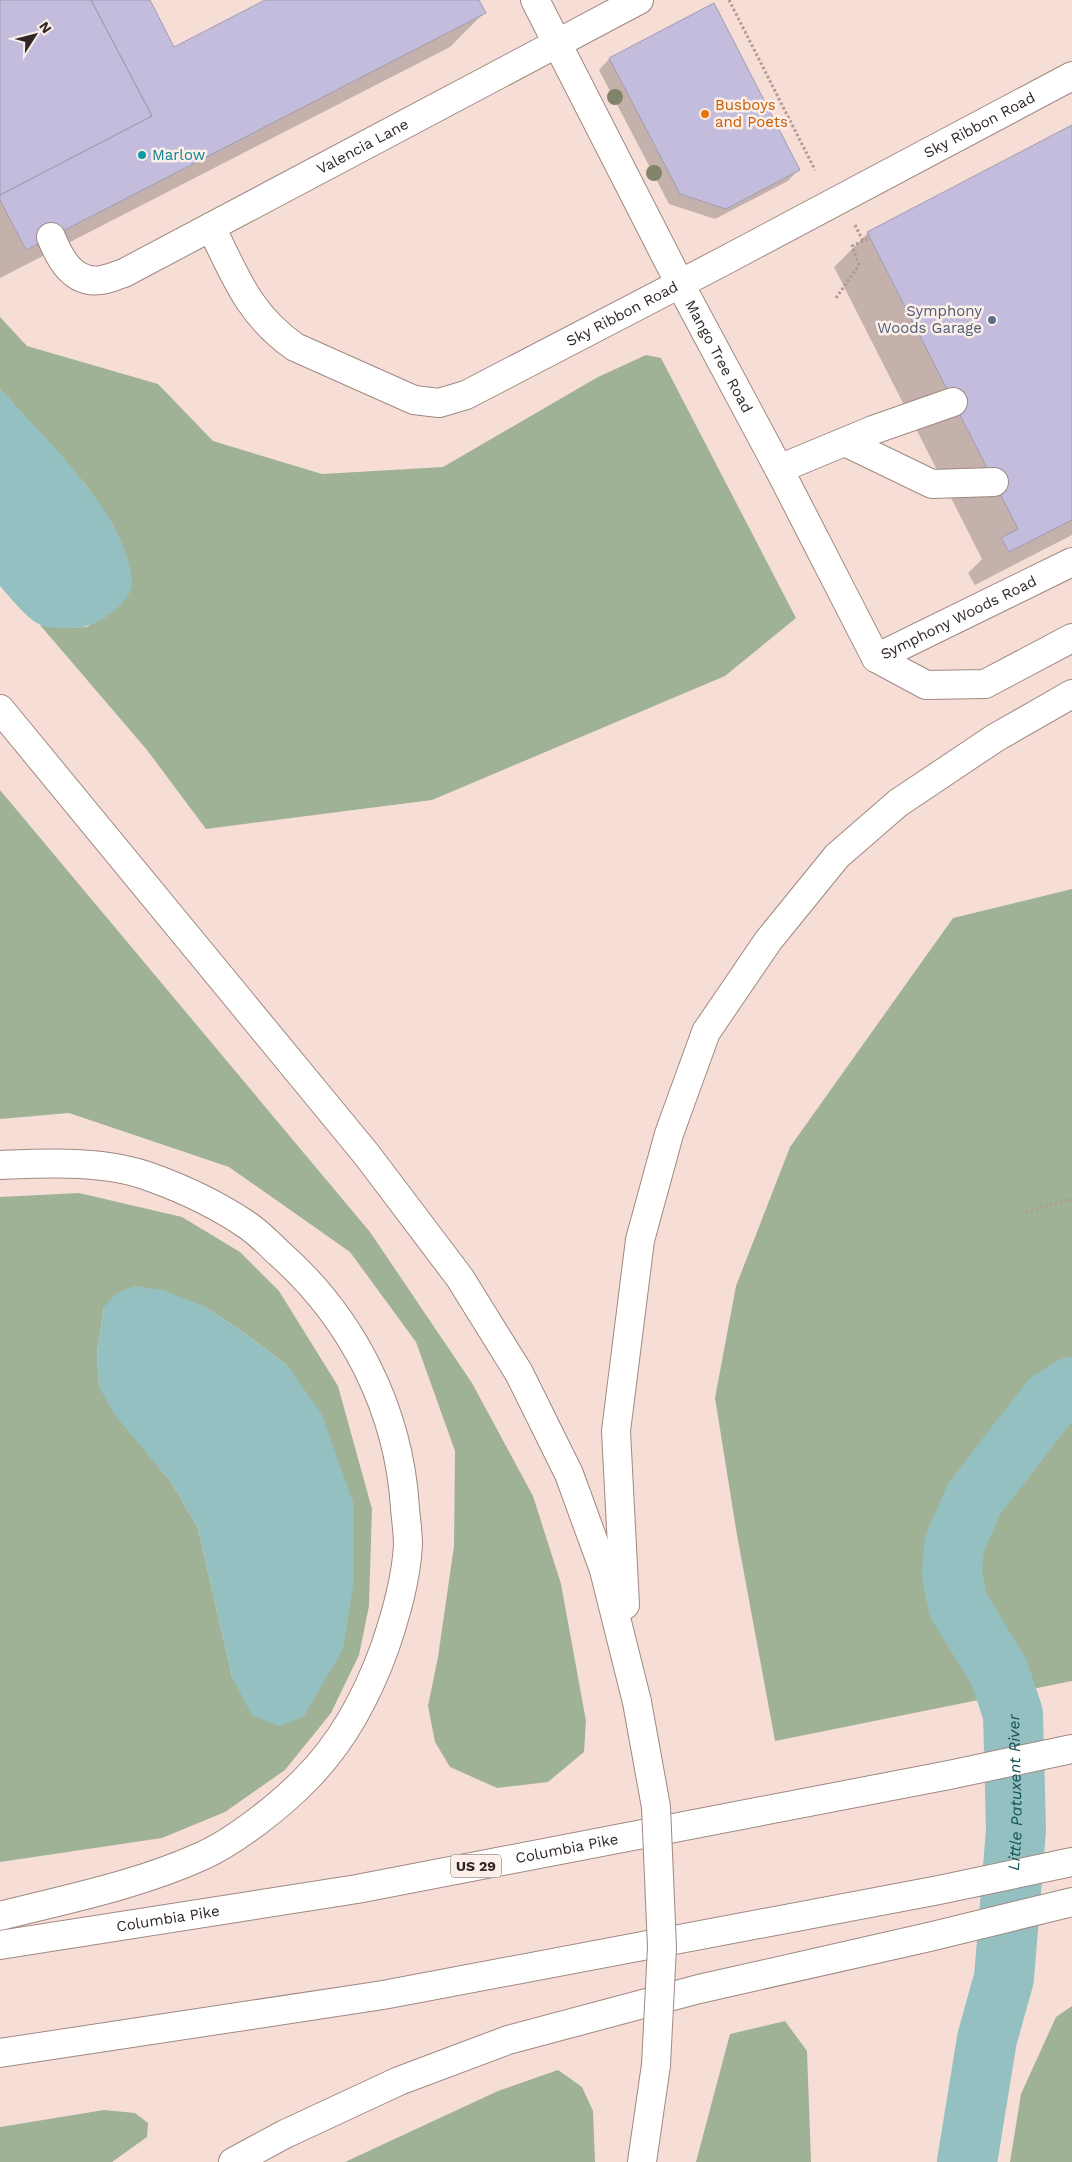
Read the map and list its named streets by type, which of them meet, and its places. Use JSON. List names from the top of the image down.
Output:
{
  "streets": {
    "main road": [
      "Sky Ribbon Road",
      "Valencia Lane",
      "Mango Tree Road",
      "Symphony Woods Road",
      "Columbia Pike",
      "US 29"
    ]
  },
  "crossings": [
    ["Sky Ribbon Road", "Valencia Lane"],
    ["Sky Ribbon Road", "Mango Tree Road"],
    ["Valencia Lane", "Mango Tree Road"],
    ["Mango Tree Road", "Symphony Woods Road"]
  ],
  "water": ["Little Patuxent River"],
  "places": ["Busboys and Poets", "Marlow", "Symphony Woods Garage"],
  "north": "top right"
}
